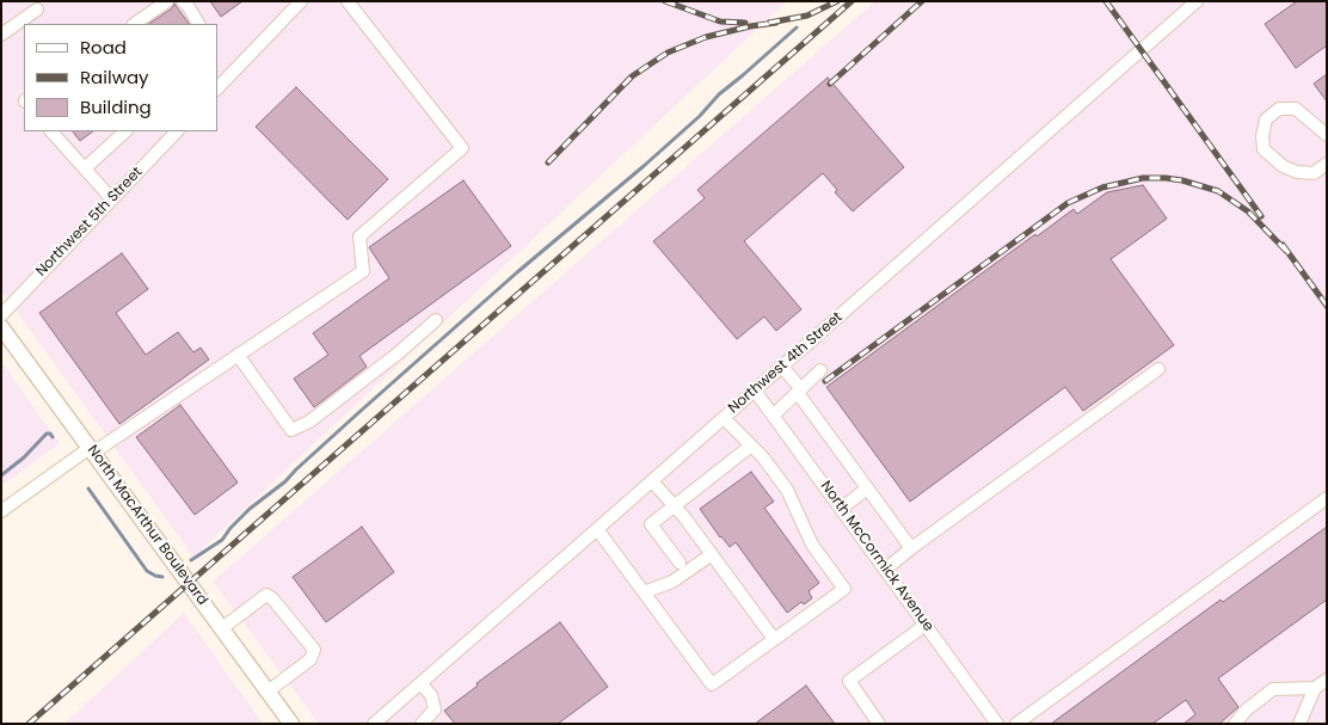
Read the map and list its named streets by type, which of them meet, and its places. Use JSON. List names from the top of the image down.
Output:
{
  "streets": {
    "main road": ["North MacArthur Boulevard"],
    "street": ["Northwest 5th Street", "Northwest 4th Street", "North McCormick Avenue"]
  },
  "crossings": [
    ["Northwest 4th Street", "North McCormick Avenue"]
  ],
  "legend": ["Road", "Railway", "Building"]
}
